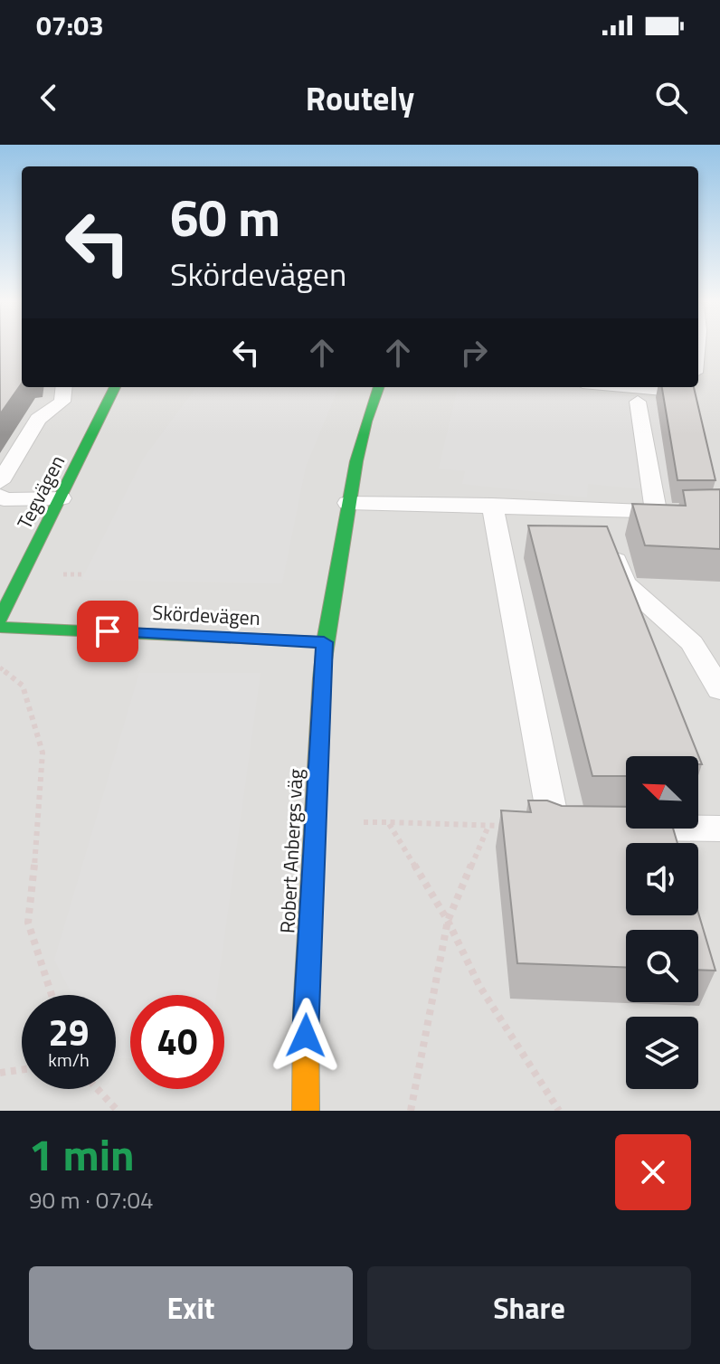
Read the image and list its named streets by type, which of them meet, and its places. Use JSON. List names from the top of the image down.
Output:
{
  "streets": {
    "street": ["Tegvägen", "Skördevägen", "Robert Anbergs väg"]
  },
  "crossings": [
    ["Skördevägen", "Robert Anbergs väg"]
  ],
  "north": "top left",
  "page": {
    "status": "07:03",
    "header": "Routely",
    "turn": ["60 m", "Skördevägen"],
    "speed": "29 km/h",
    "limit": "40",
    "heading": ["1 min", "90 m · 07:04"],
    "buttons": ["Exit", "Share"]
  }
}
